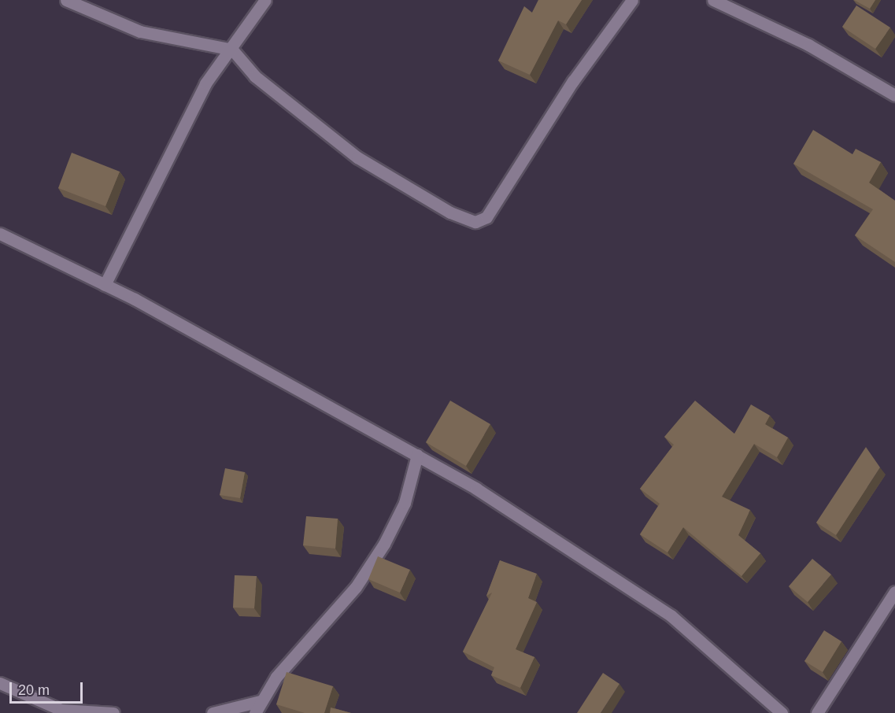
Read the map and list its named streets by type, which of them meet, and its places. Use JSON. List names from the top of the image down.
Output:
{
  "scale_bar": "20 m"
}
